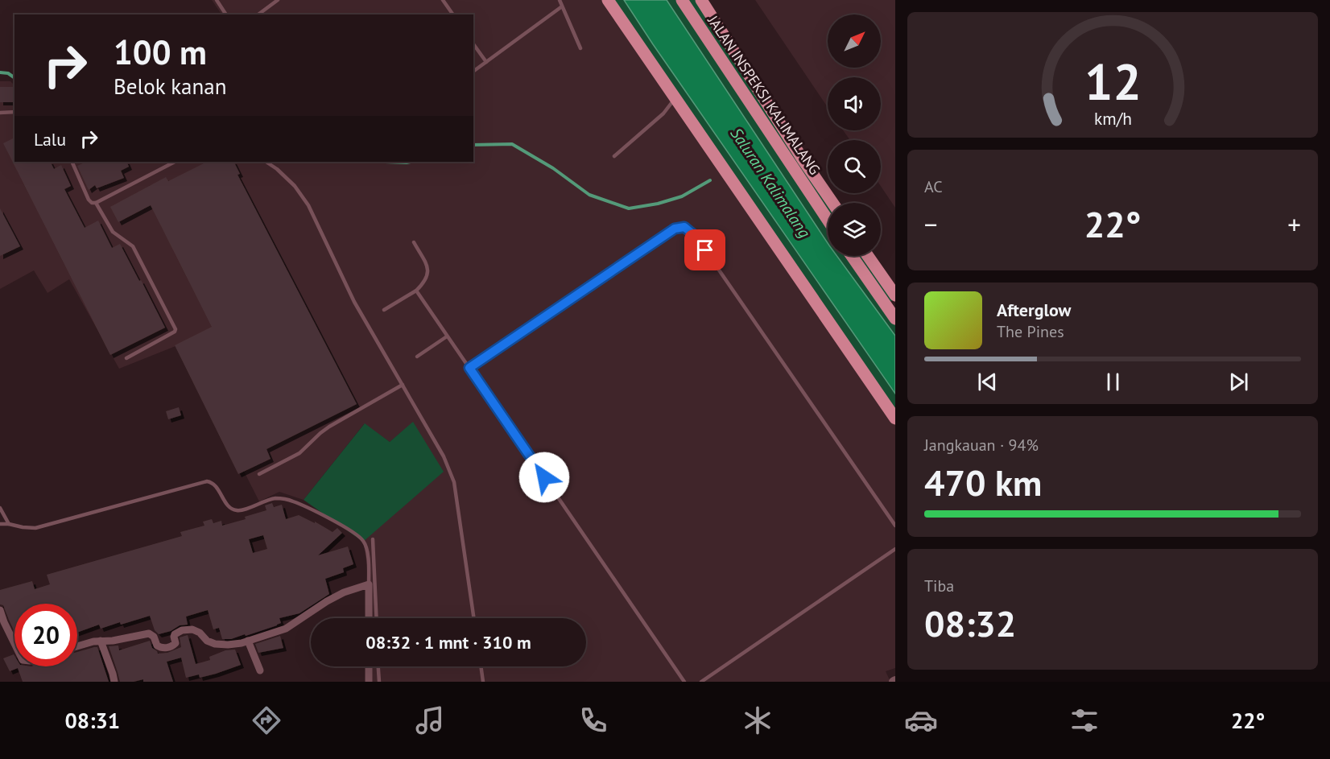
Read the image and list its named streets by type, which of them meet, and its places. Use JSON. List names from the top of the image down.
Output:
{
  "streets": {
    "main road": ["JALAN INSPEKSI KALIMALANG"]
  },
  "water": ["Saluran Kalimalang"],
  "north": "top right",
  "page": {
    "turn": ["100 m", "Belok kanan"],
    "then": "Lalu",
    "tile": [
      "AC",
      ["Jangkauan · 94%", "470 km"],
      ["Tiba", "08:32"]
    ],
    "heat": ["−", "22°", "+"],
    "song": ["Afterglow", "The Pines"],
    "limit": "20",
    "trip": "08:32 · 1 mnt · 310 m",
    "tabs": ["08:31", "22°"],
    "gauge": ["12", "km/h"]
  }
}
